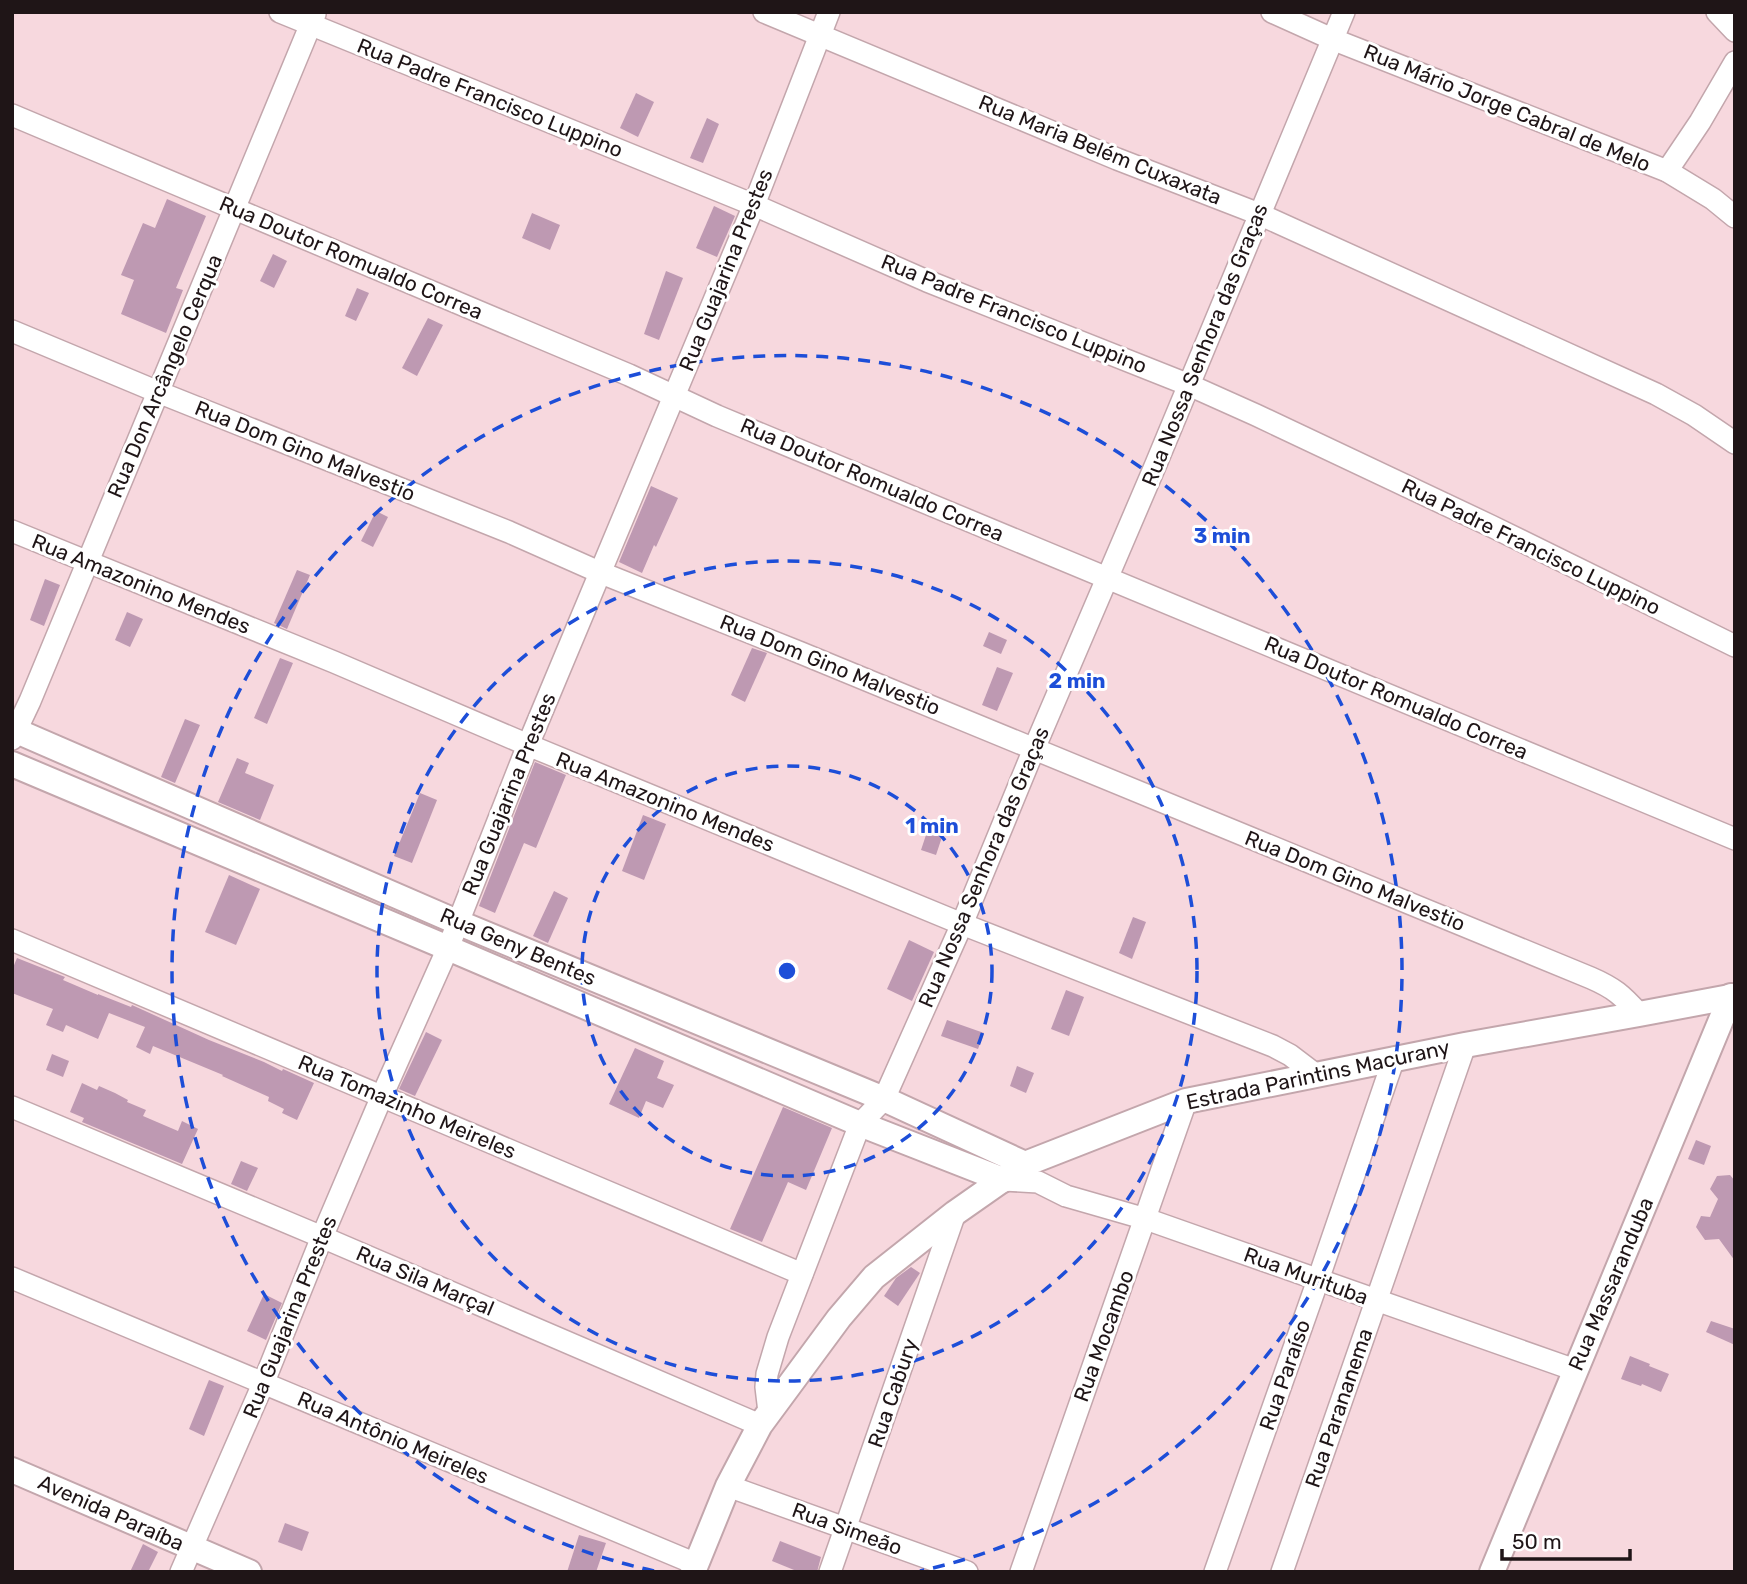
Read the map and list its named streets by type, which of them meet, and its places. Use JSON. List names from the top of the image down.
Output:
{
  "streets": {
    "street": [
      "Rua Padre Francisco Luppino",
      "Rua Mário Jorge Cabral de Melo",
      "Rua Maria Belém Cuxaxata",
      "Rua Doutor Romualdo Correa",
      "Rua Guajarina Prestes",
      "Rua Nossa Senhora das Graças",
      "Rua Don Arcângelo Cerqua",
      "Rua Dom Gino Malvestio",
      "Rua Amazonino Mendes",
      "Rua Geny Bentes",
      "Estrada Parintins Macurany",
      "Rua Tomazinho Meireles",
      "Rua Murituba",
      "Rua Sila Marçal",
      "Rua Massaranduba",
      "Rua Mocambo",
      "Rua Paraíso",
      "Rua Cabury",
      "Rua Parananema",
      "Rua Antônio Meireles",
      "Avenida Paraíba",
      "Rua Simeão"
    ]
  },
  "crossings": [
    ["Rua Padre Francisco Luppino", "Rua Guajarina Prestes"],
    ["Rua Padre Francisco Luppino", "Rua Nossa Senhora das Graças"],
    ["Rua Padre Francisco Luppino", "Rua Don Arcângelo Cerqua"],
    ["Rua Mário Jorge Cabral de Melo", "Rua Nossa Senhora das Graças"],
    ["Rua Maria Belém Cuxaxata", "Rua Guajarina Prestes"],
    ["Rua Maria Belém Cuxaxata", "Rua Nossa Senhora das Graças"],
    ["Rua Doutor Romualdo Correa", "Rua Guajarina Prestes"],
    ["Rua Doutor Romualdo Correa", "Rua Nossa Senhora das Graças"],
    ["Rua Doutor Romualdo Correa", "Rua Don Arcângelo Cerqua"],
    ["Rua Guajarina Prestes", "Rua Dom Gino Malvestio"],
    ["Rua Guajarina Prestes", "Rua Amazonino Mendes"],
    ["Rua Guajarina Prestes", "Rua Geny Bentes"],
    ["Rua Guajarina Prestes", "Rua Tomazinho Meireles"],
    ["Rua Guajarina Prestes", "Rua Sila Marçal"],
    ["Rua Guajarina Prestes", "Rua Antônio Meireles"],
    ["Rua Guajarina Prestes", "Avenida Paraíba"],
    ["Rua Nossa Senhora das Graças", "Rua Dom Gino Malvestio"],
    ["Rua Nossa Senhora das Graças", "Rua Amazonino Mendes"],
    ["Rua Nossa Senhora das Graças", "Rua Geny Bentes"],
    ["Rua Nossa Senhora das Graças", "Estrada Parintins Macurany"],
    ["Rua Nossa Senhora das Graças", "Rua Tomazinho Meireles"],
    ["Rua Nossa Senhora das Graças", "Rua Sila Marçal"],
    ["Rua Don Arcângelo Cerqua", "Rua Dom Gino Malvestio"],
    ["Rua Don Arcângelo Cerqua", "Rua Amazonino Mendes"],
    ["Rua Don Arcângelo Cerqua", "Rua Geny Bentes"],
    ["Rua Dom Gino Malvestio", "Estrada Parintins Macurany"],
    ["Rua Amazonino Mendes", "Estrada Parintins Macurany"],
    ["Rua Geny Bentes", "Estrada Parintins Macurany"],
    ["Rua Geny Bentes", "Rua Murituba"],
    ["Estrada Parintins Macurany", "Rua Murituba"],
    ["Estrada Parintins Macurany", "Rua Sila Marçal"],
    ["Estrada Parintins Macurany", "Rua Massaranduba"],
    ["Estrada Parintins Macurany", "Rua Mocambo"],
    ["Estrada Parintins Macurany", "Rua Paraíso"],
    ["Estrada Parintins Macurany", "Rua Cabury"],
    ["Estrada Parintins Macurany", "Rua Parananema"],
    ["Estrada Parintins Macurany", "Rua Antônio Meireles"],
    ["Estrada Parintins Macurany", "Rua Simeão"],
    ["Rua Murituba", "Rua Massaranduba"],
    ["Rua Murituba", "Rua Mocambo"],
    ["Rua Murituba", "Rua Paraíso"],
    ["Rua Murituba", "Rua Parananema"],
    ["Rua Cabury", "Rua Simeão"]
  ],
  "scale_bar": "50 m",
  "rings": ["3 min", "2 min", "1 min"]
}
